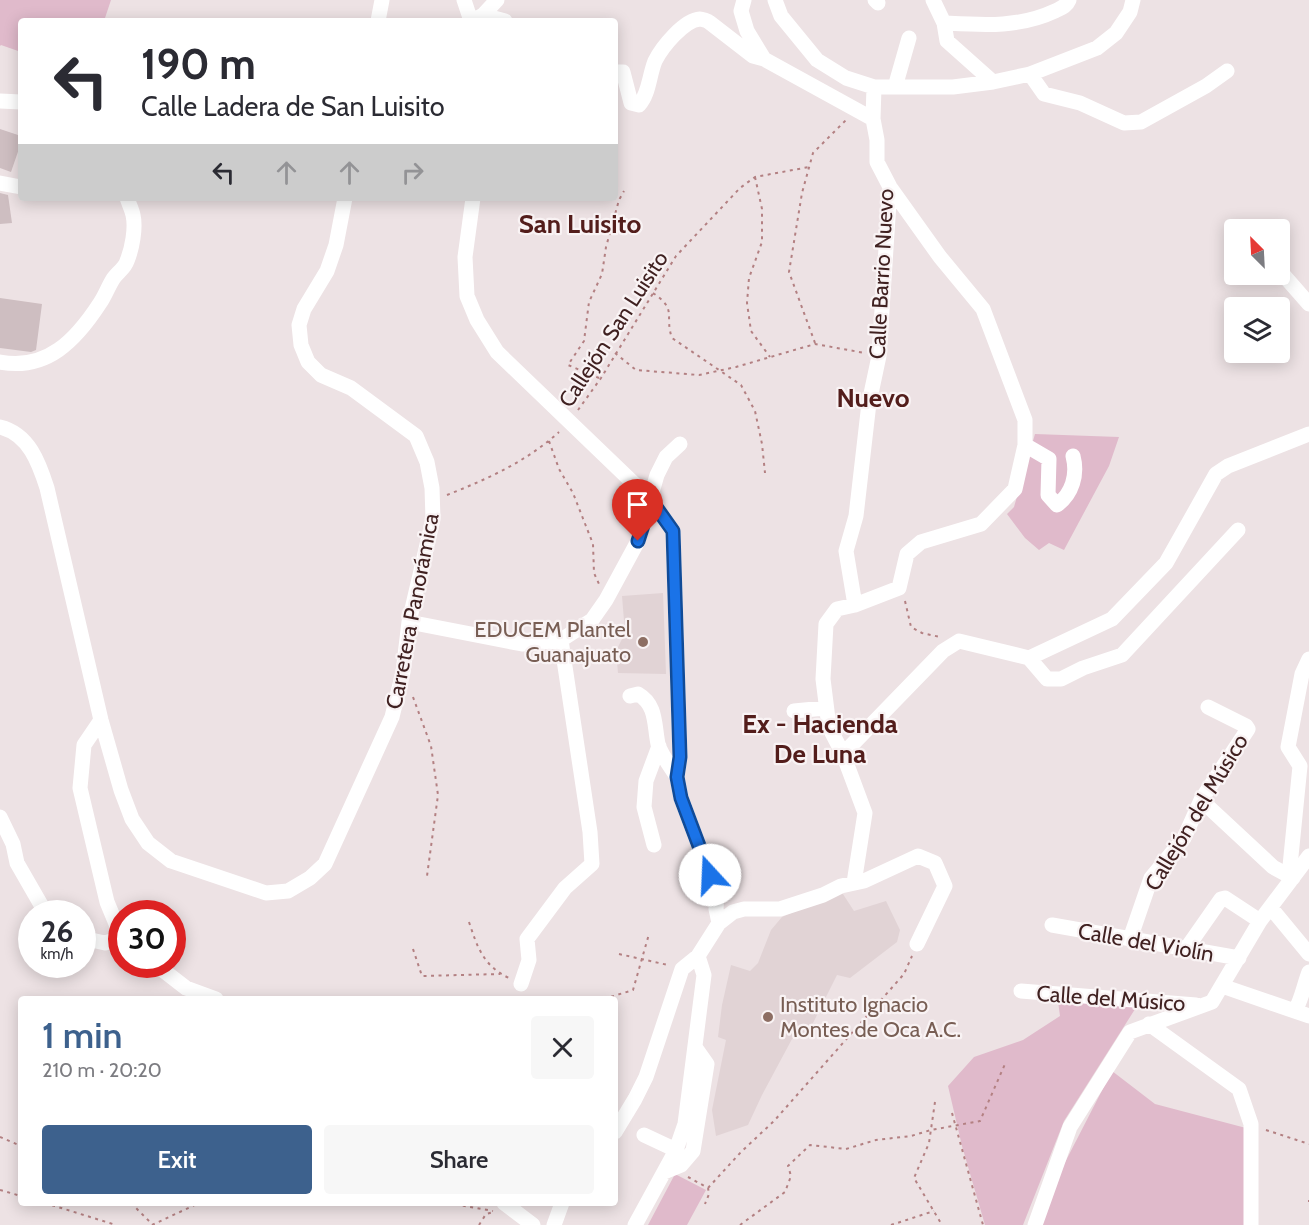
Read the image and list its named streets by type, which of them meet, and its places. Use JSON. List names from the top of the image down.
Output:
{
  "streets": {
    "street": [
      "Calle Barrio Nuevo",
      "Carretera Panorámica",
      "Callejón del Músico",
      "Calle del Violín",
      "Calle del Músico"
    ],
    "path": ["Callejón San Luisito"]
  },
  "crossings": [
    ["Callejón San Luisito", "Carretera Panorámica"],
    ["Callejón del Músico", "Calle del Violín"]
  ],
  "districts": ["San Luisito", "Nuevo", "Ex - Hacienda De Luna"],
  "places": ["EDUCEM Plantel Guanajuato", "Instituto Ignacio Montes de Oca A.C."],
  "north": "top left",
  "page": {
    "turn": ["190 m", "Calle Ladera de San Luisito"],
    "speed": "26 km/h",
    "limit": "30",
    "heading": ["1 min", "210 m · 20:20"],
    "buttons": ["Exit", "Share"]
  }
}
